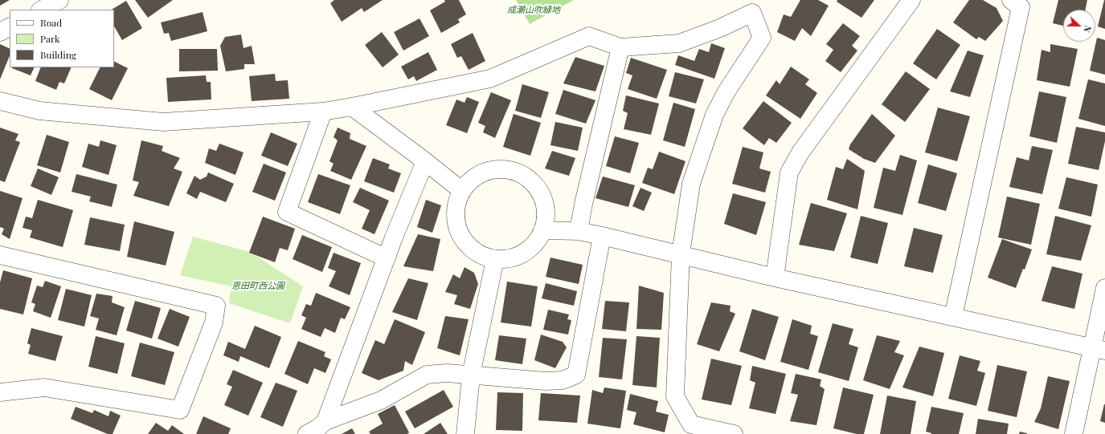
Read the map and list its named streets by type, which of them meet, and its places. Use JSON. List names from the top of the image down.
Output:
{
  "parks": ["成瀬山吹緑地", "恩田町西公園"],
  "legend": ["Road", "Park", "Building"],
  "north": "right"
}
